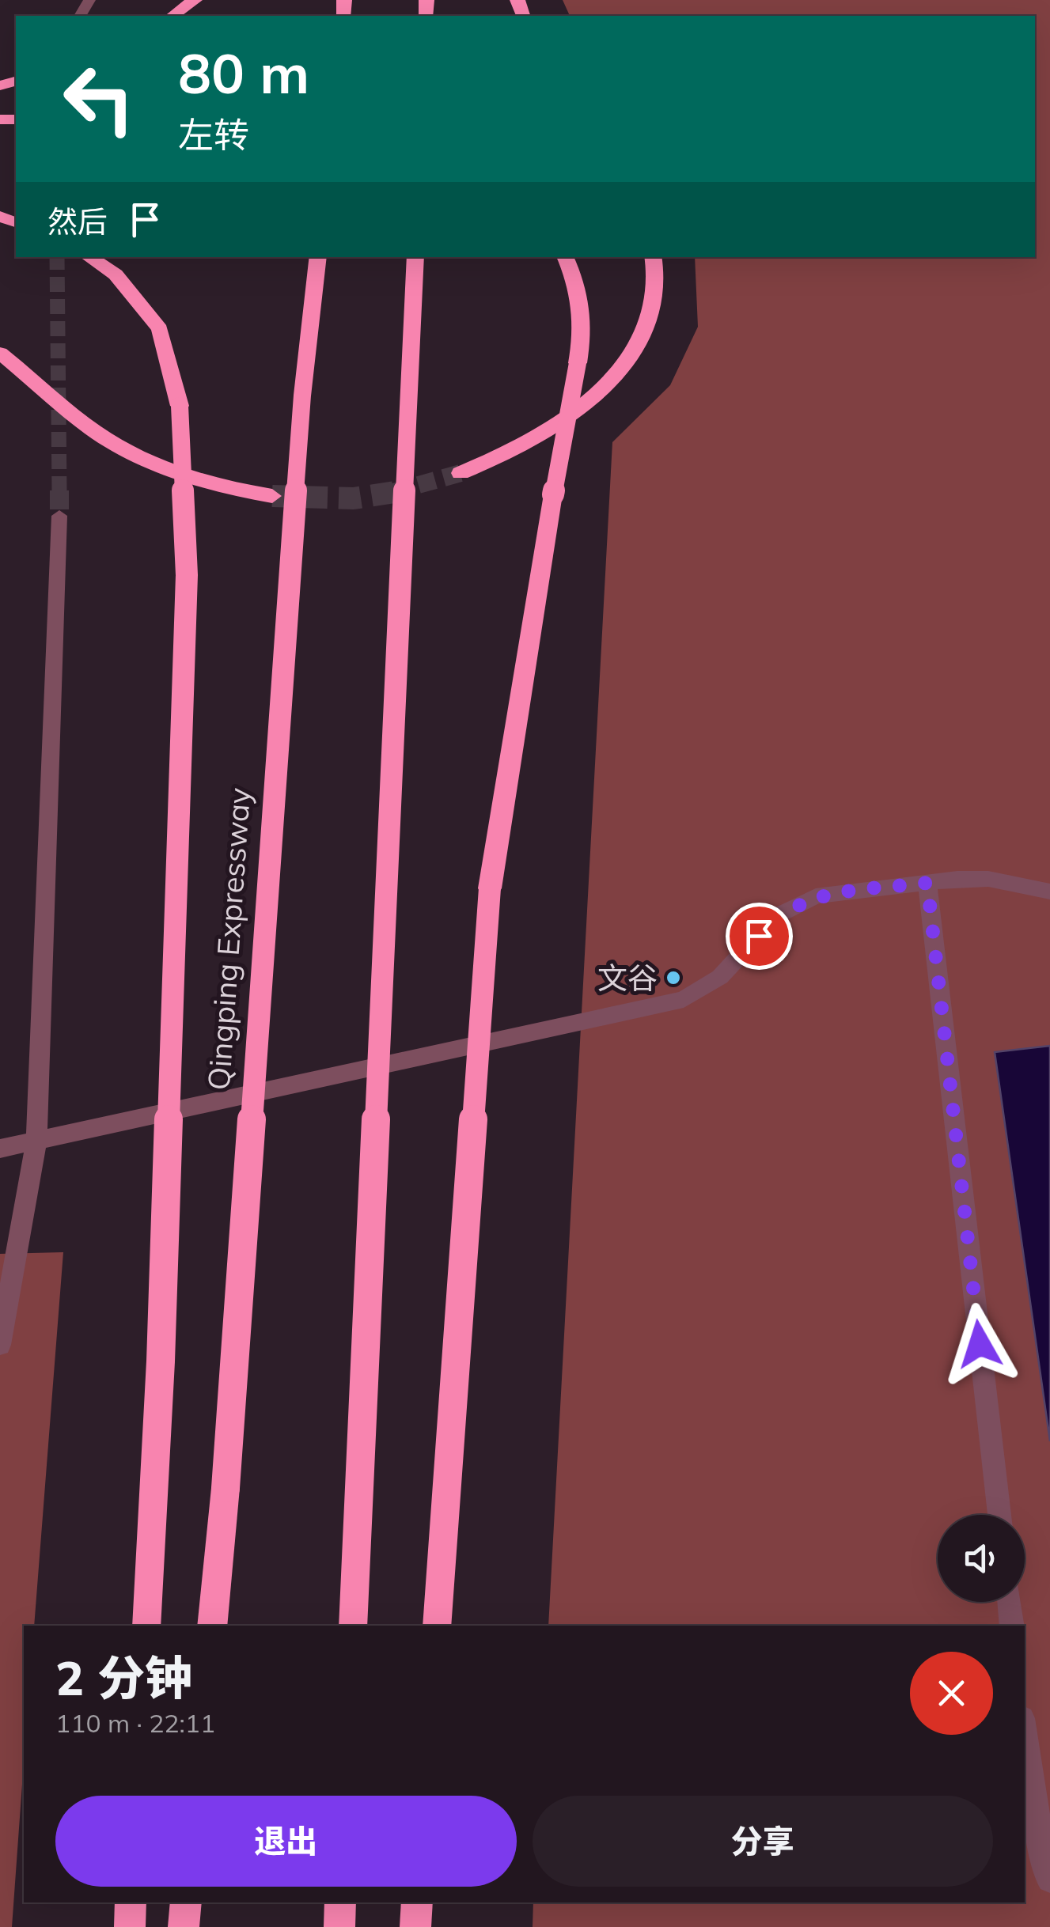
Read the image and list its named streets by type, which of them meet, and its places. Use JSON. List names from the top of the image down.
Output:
{
  "streets": {
    "highway": ["Qingping Expressway"]
  },
  "places": ["文谷"],
  "page": {
    "turn": ["80 m", "左转"],
    "then": "然后",
    "heading": ["2 分钟", "110 m · 22:11"],
    "buttons": ["退出", "分享"]
  }
}
